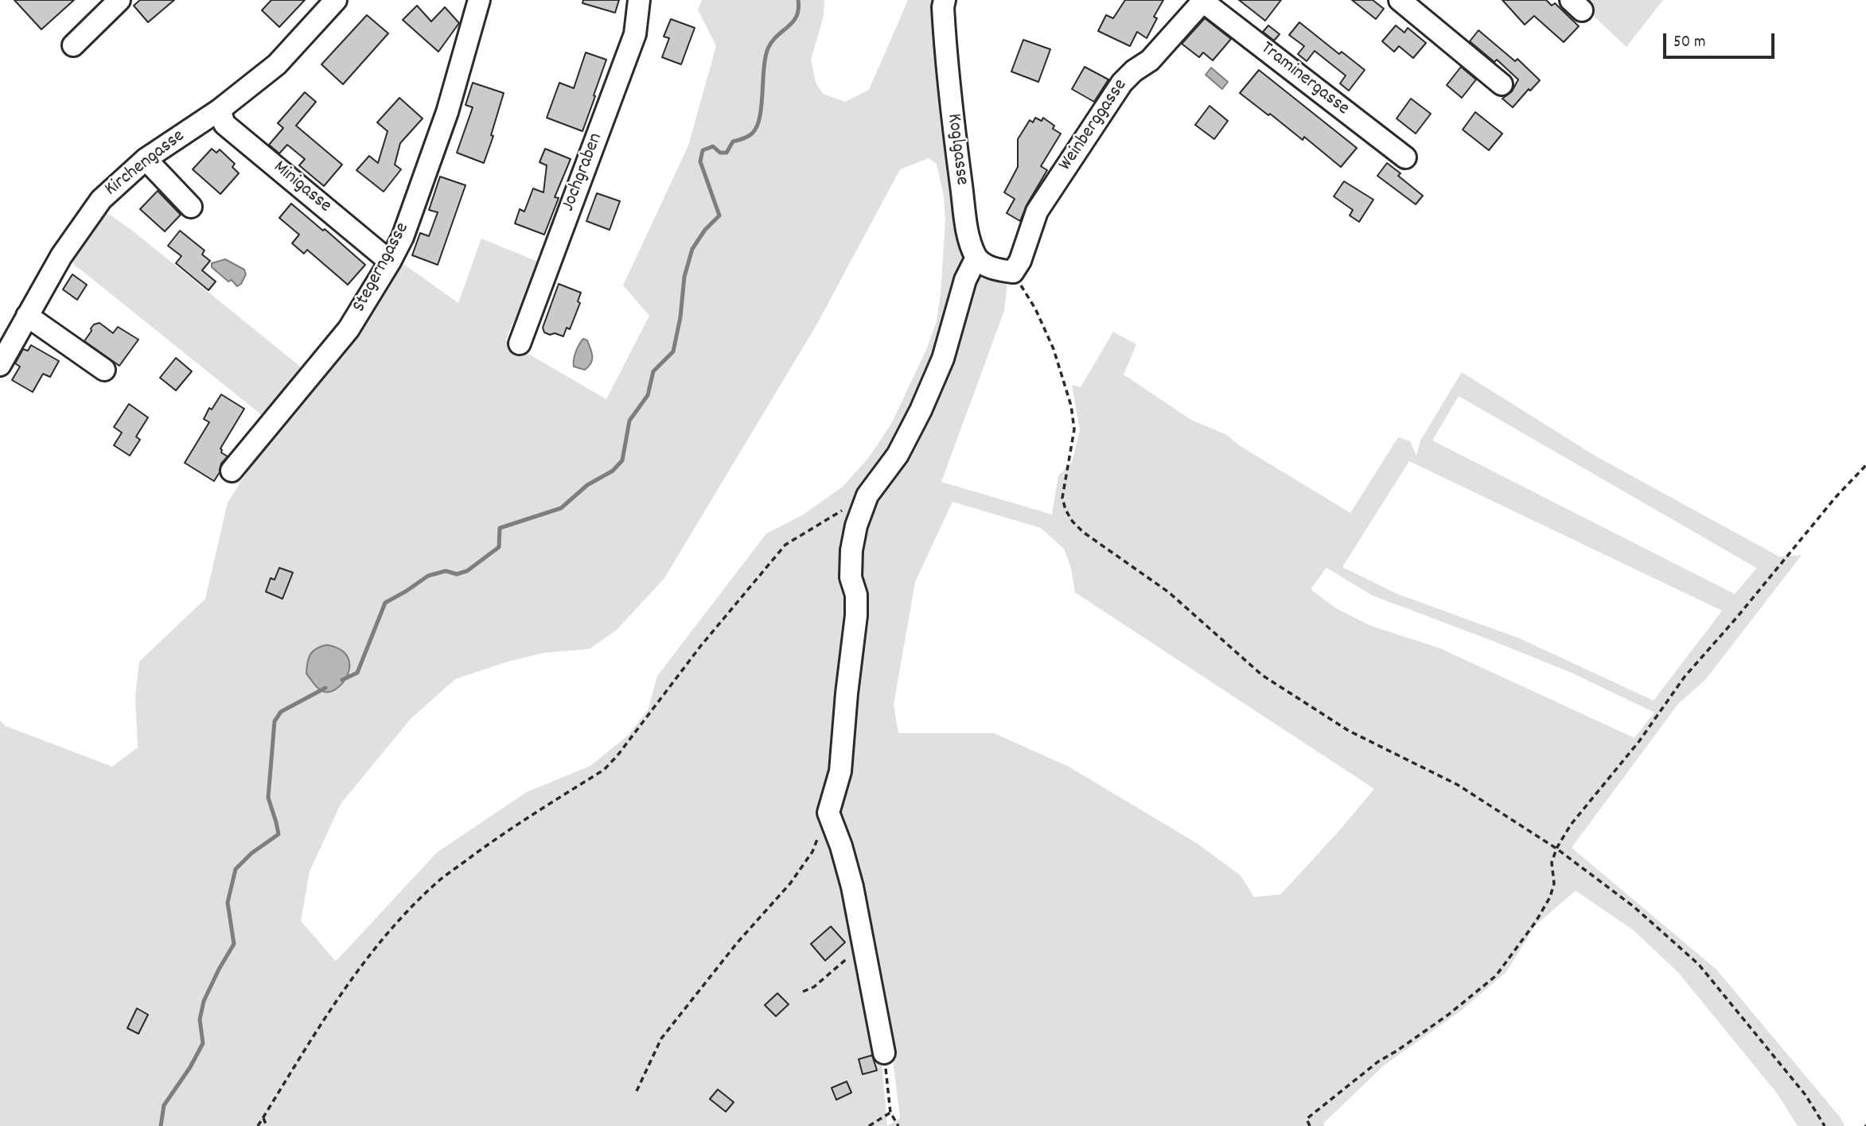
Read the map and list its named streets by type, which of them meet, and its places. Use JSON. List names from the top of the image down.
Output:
{
  "streets": {
    "street": [
      "Traminergasse",
      "Weinberggasse",
      "Koglgasse",
      "Kirchengasse",
      "Jochgraben",
      "Minigasse",
      "Stegerngasse"
    ]
  },
  "crossings": [
    ["Traminergasse", "Weinberggasse"],
    ["Kirchengasse", "Minigasse"],
    ["Minigasse", "Stegerngasse"]
  ],
  "scale_bar": "50 m"
}
